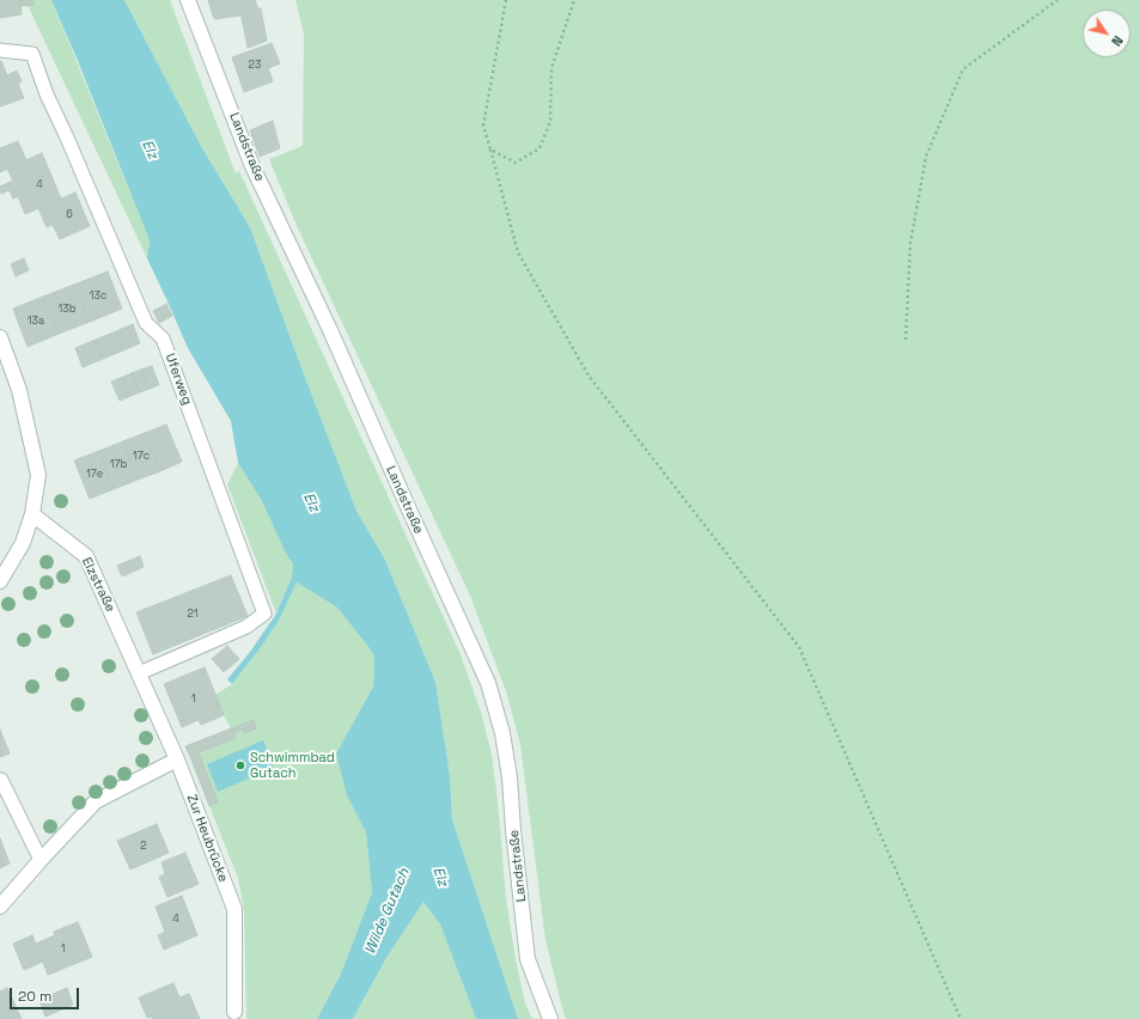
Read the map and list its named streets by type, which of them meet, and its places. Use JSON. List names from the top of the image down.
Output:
{
  "streets": {
    "street": ["Landstraße", "Elzstraße", "Zur Heubrücke"],
    "lane": ["Uferweg"]
  },
  "crossings": [
    ["Uferweg", "Elzstraße"],
    ["Uferweg", "Zur Heubrücke"],
    ["Elzstraße", "Zur Heubrücke"]
  ],
  "water": ["Elz", "Wilde Gutach"],
  "places": ["Schwimmbad Gutach"],
  "house_numbers": [
    "23",
    "4",
    "6",
    "13c",
    "13b",
    "13a",
    "17c",
    "17b",
    "17e",
    "21",
    "1",
    "2",
    "4",
    "1"
  ],
  "scale_bar": "20 m",
  "north": "bottom right"
}
